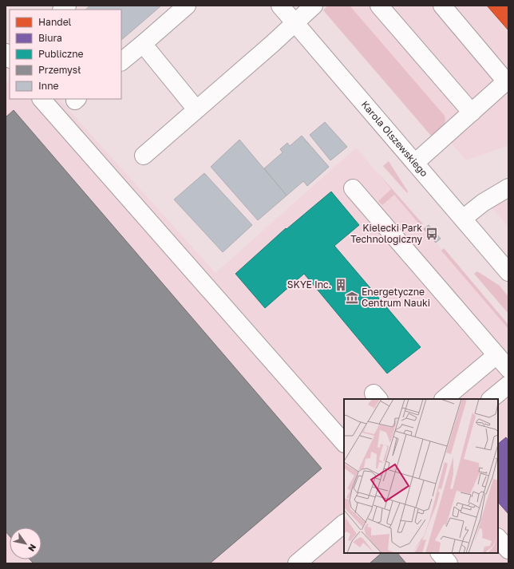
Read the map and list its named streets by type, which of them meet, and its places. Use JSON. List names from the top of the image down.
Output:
{
  "streets": {
    "street": ["Karola Olszewskiego"]
  },
  "places": {
    "bus stop": ["Kielecki Park Technologiczny"],
    "building": ["SKYE Inc."],
    "museum": ["Energetyczne Centrum Nauki"]
  },
  "legend": [
    "Handel",
    "Biura",
    "Publiczne",
    "Przemysł",
    "Inne"
  ],
  "north": "bottom right"
}
